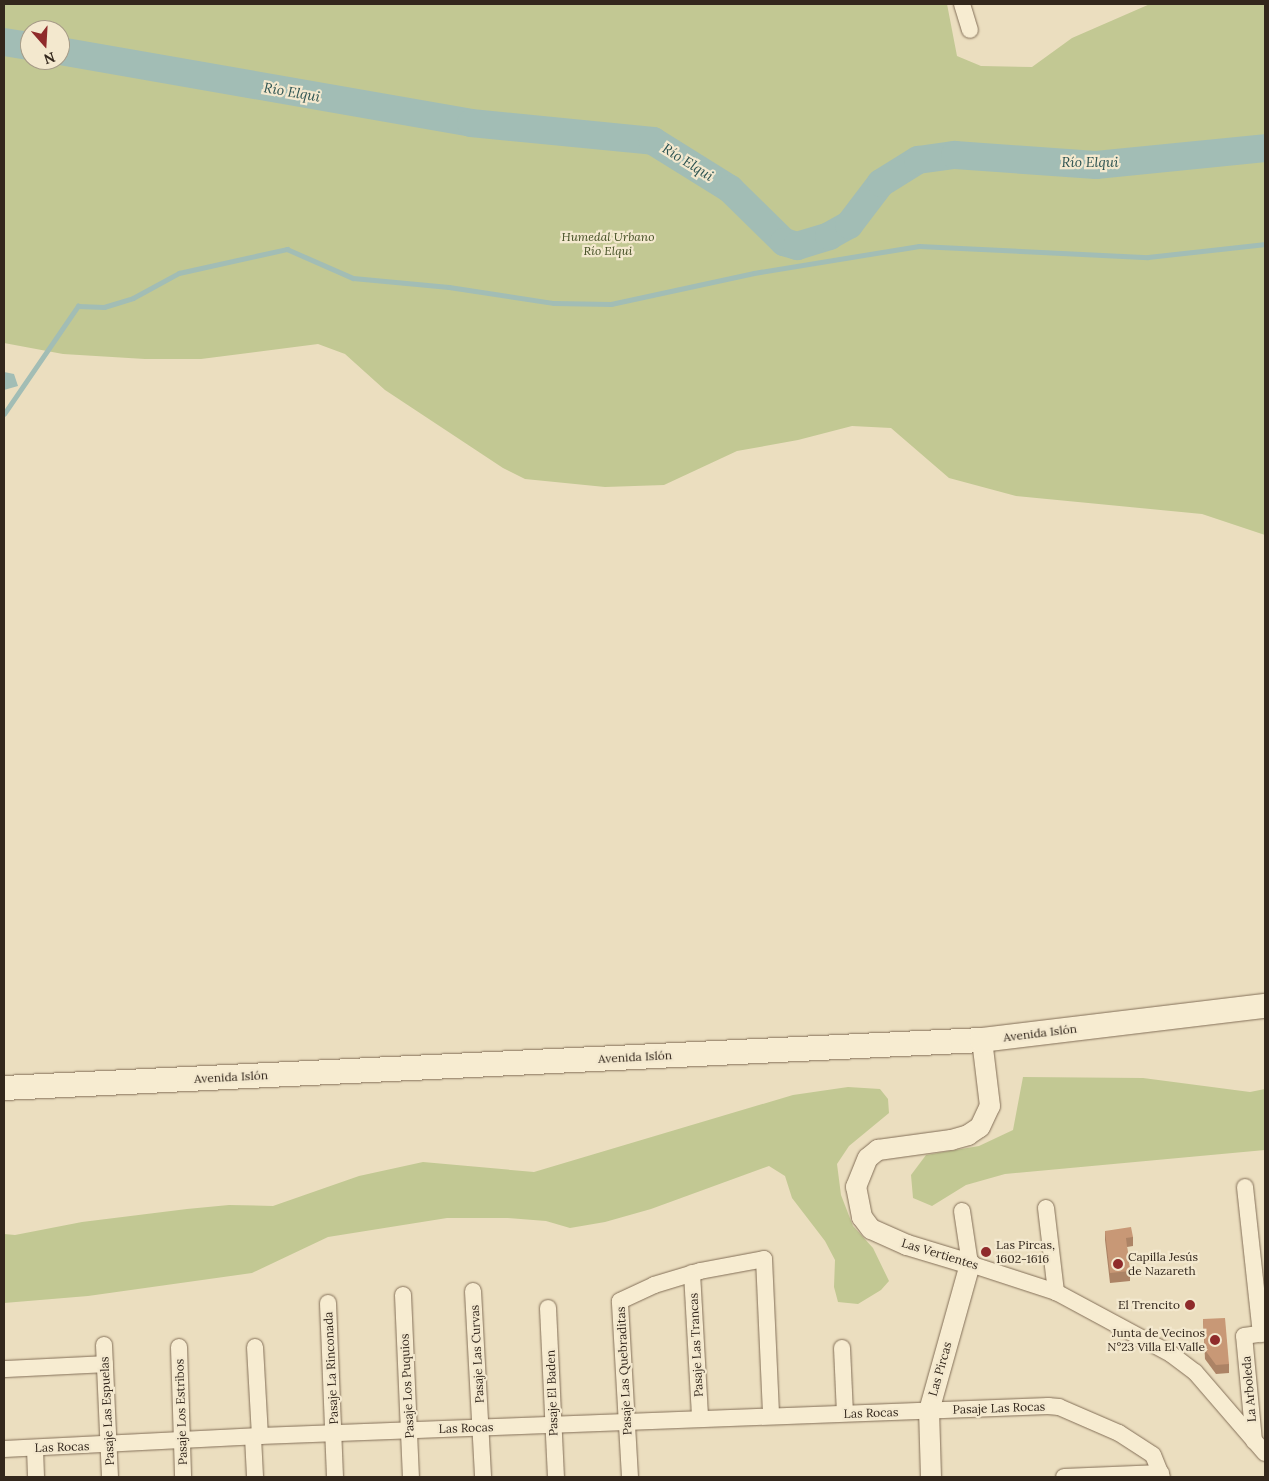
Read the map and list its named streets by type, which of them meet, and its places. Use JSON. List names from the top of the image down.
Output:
{
  "streets": {
    "main road": ["Avenida Islón"],
    "street": [
      "Las Vertientes",
      "Pasaje Las Trancas",
      "Pasaje Las Curvas",
      "Pasaje La Rinconada",
      "Las Pircas",
      "Pasaje Las Quebraditas",
      "Pasaje Los Puquios",
      "La Arboleda",
      "Pasaje El Baden",
      "Pasaje Las Rocas",
      "Pasaje Las Espuelas",
      "Pasaje Los Estribos",
      "Las Rocas"
    ]
  },
  "crossings": [
    ["Avenida Islón", "Las Vertientes"],
    ["Las Vertientes", "Las Pircas"],
    ["Las Vertientes", "La Arboleda"],
    ["Pasaje Las Trancas", "Pasaje Las Quebraditas"],
    ["Pasaje Las Trancas", "Las Rocas"],
    ["Pasaje Las Curvas", "Las Rocas"],
    ["Pasaje La Rinconada", "Las Rocas"],
    ["Las Pircas", "Pasaje Las Rocas"],
    ["Las Pircas", "Las Rocas"],
    ["Pasaje Las Quebraditas", "Las Rocas"],
    ["Pasaje Los Puquios", "Las Rocas"],
    ["Pasaje El Baden", "Las Rocas"],
    ["Pasaje Las Rocas", "Las Rocas"],
    ["Pasaje Las Espuelas", "Las Rocas"],
    ["Pasaje Los Estribos", "Las Rocas"]
  ],
  "water": ["Río Elqui"],
  "parks": ["Humedal Urbano Río Elqui"],
  "places": [
    "Las Pircas, 1602-1616",
    "Capilla Jesús de Nazareth",
    "El Trencito",
    "Junta de Vecinos N°23 Villa El Valle"
  ],
  "north": "bottom"
}
